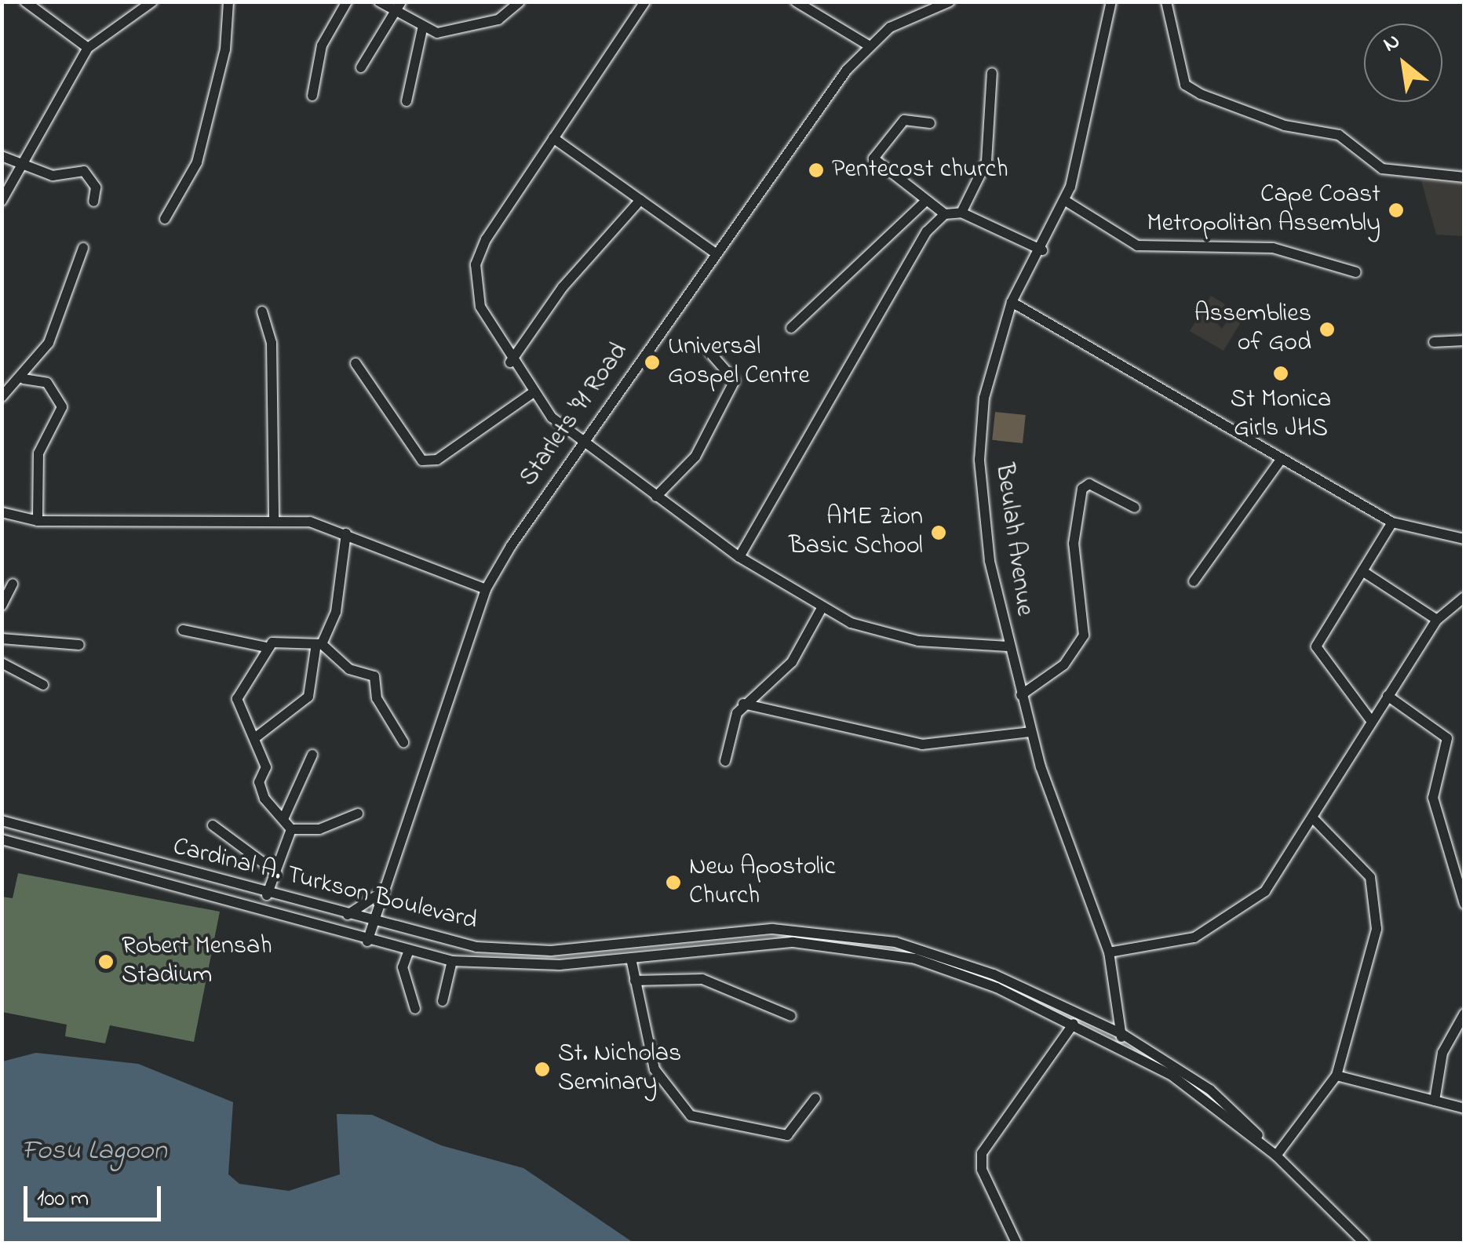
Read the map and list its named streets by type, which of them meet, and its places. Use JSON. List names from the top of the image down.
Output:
{
  "streets": {
    "street": ["Starlets '91 Road", "Beulah Avenue", "Cardinal A. Turkson Boulevard"]
  },
  "crossings": [
    ["Starlets '91 Road", "Cardinal A. Turkson Boulevard"],
    ["Beulah Avenue", "Cardinal A. Turkson Boulevard"]
  ],
  "water": ["Fosu Lagoon"],
  "places": [
    "Pentecost church",
    "Cape Coast Metropolitan Assembly",
    "Assemblies of God",
    "Universal Gospel Centre",
    "St Monica Girls JHS",
    "AME Zion Basic School",
    "New Apostolic Church",
    "Robert Mensah Stadium",
    "St. Nicholas Seminary"
  ],
  "scale_bar": "100 m",
  "north": "top left"
}
